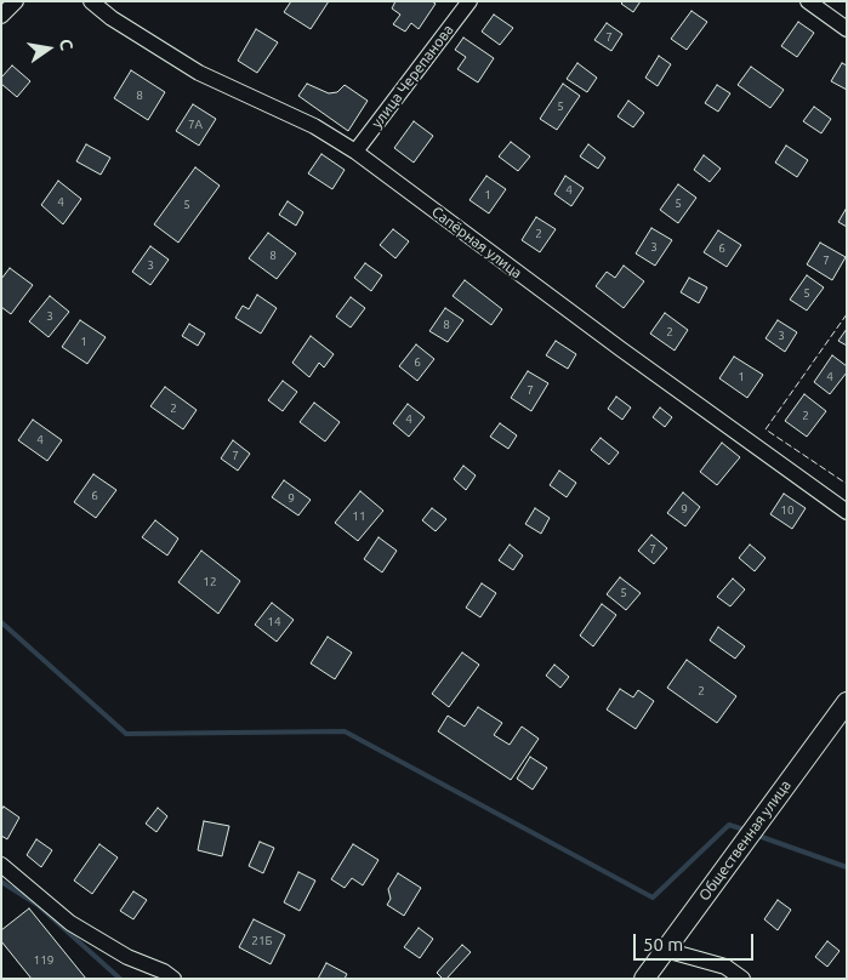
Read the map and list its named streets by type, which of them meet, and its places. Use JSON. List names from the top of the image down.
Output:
{
  "streets": {
    "main road": ["Общественная улица"],
    "street": ["улица Черепанова", "Сапёрная улица"]
  },
  "crossings": [
    ["улица Черепанова", "Сапёрная улица"]
  ],
  "house_numbers": [
    "7",
    "8",
    "5",
    "7А",
    "4",
    "1",
    "4",
    "5",
    "5",
    "2",
    "3",
    "6",
    "8",
    "7",
    "3",
    "5",
    "3",
    "8",
    "2",
    "3",
    "1",
    "6",
    "1",
    "4",
    "7",
    "2",
    "2",
    "4",
    "4",
    "7",
    "6",
    "9",
    "9",
    "10",
    "11",
    "7",
    "12",
    "5",
    "14",
    "2",
    "21Б",
    "119"
  ],
  "scale_bar": "50 m",
  "north": "right"
}
